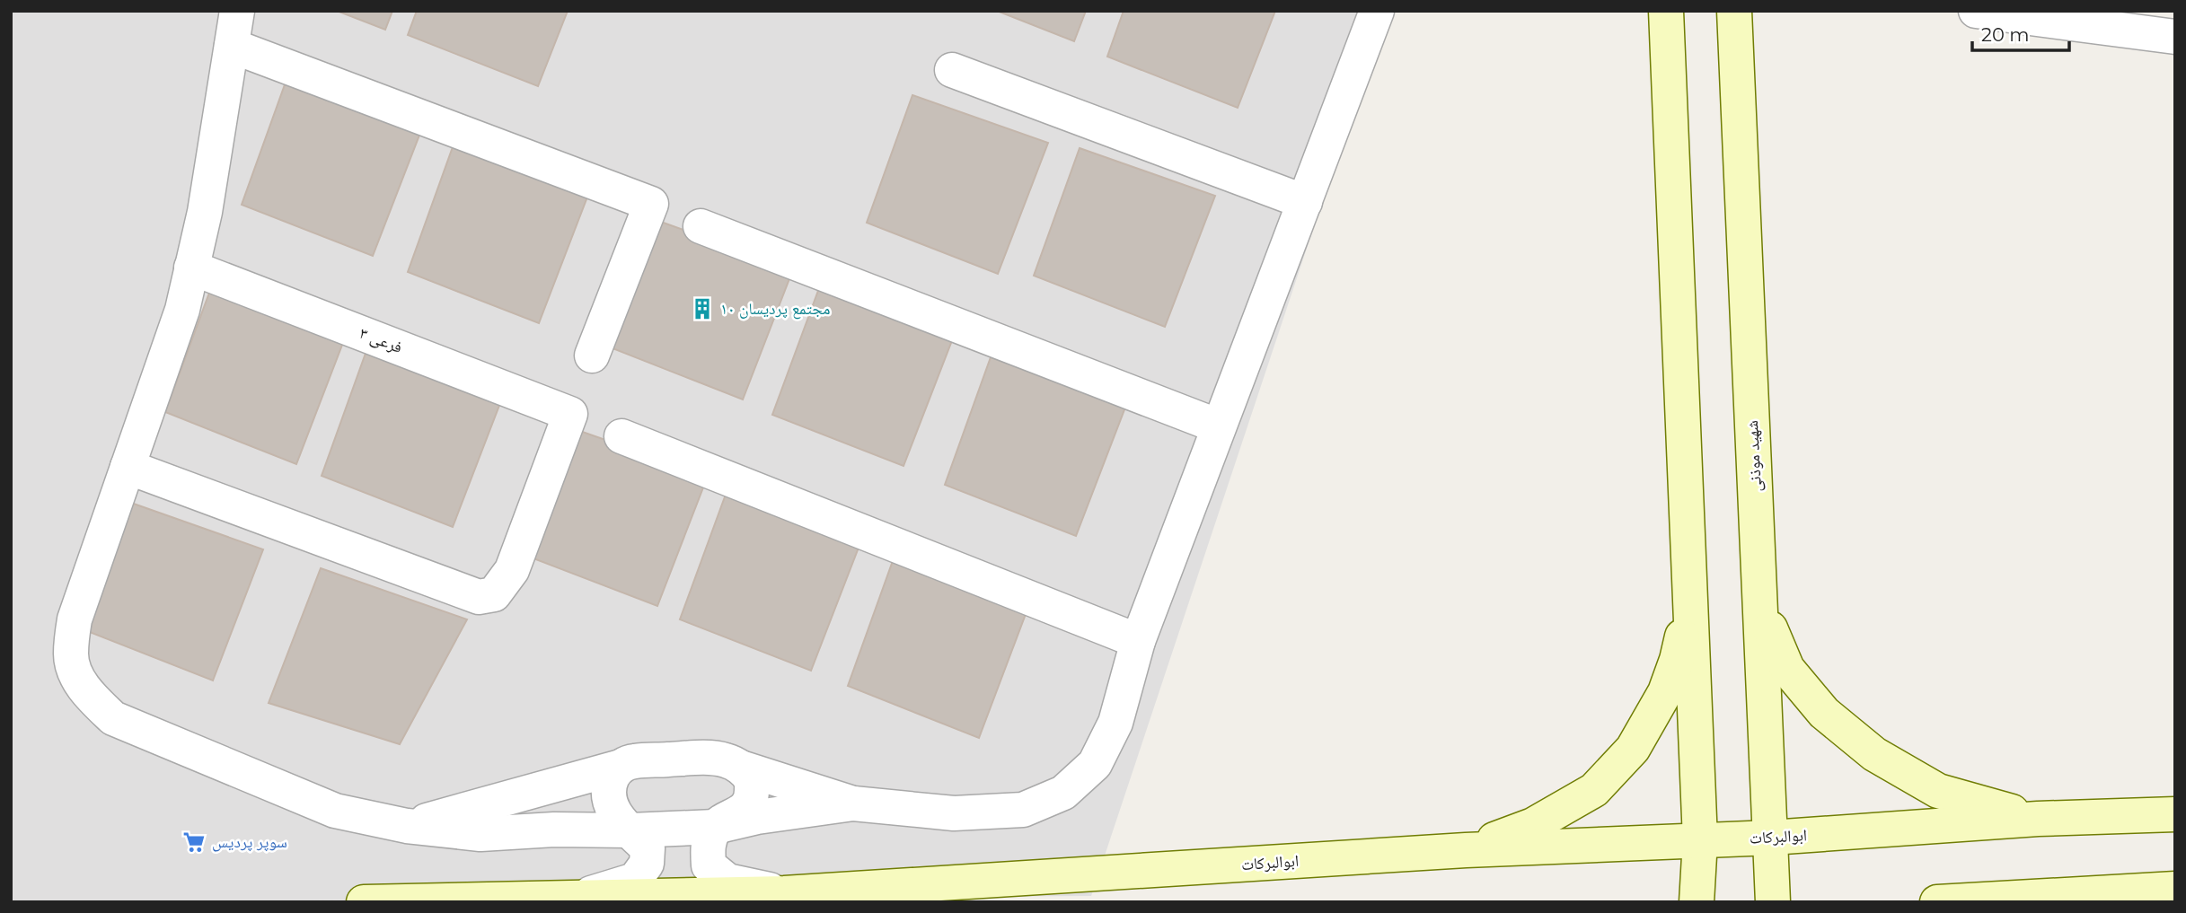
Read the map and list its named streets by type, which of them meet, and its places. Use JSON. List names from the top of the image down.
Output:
{
  "streets": {
    "main road": ["شهید موذنی", "ابوالبرکات"],
    "street": ["فرعی ۳"]
  },
  "crossings": [
    ["شهید موذنی", "ابوالبرکات"]
  ],
  "places": {
    "building": ["مجتمع پردیسان ۱۰"],
    "supermarket": ["سوپر پردیس"]
  },
  "scale_bar": "20 m"
}
